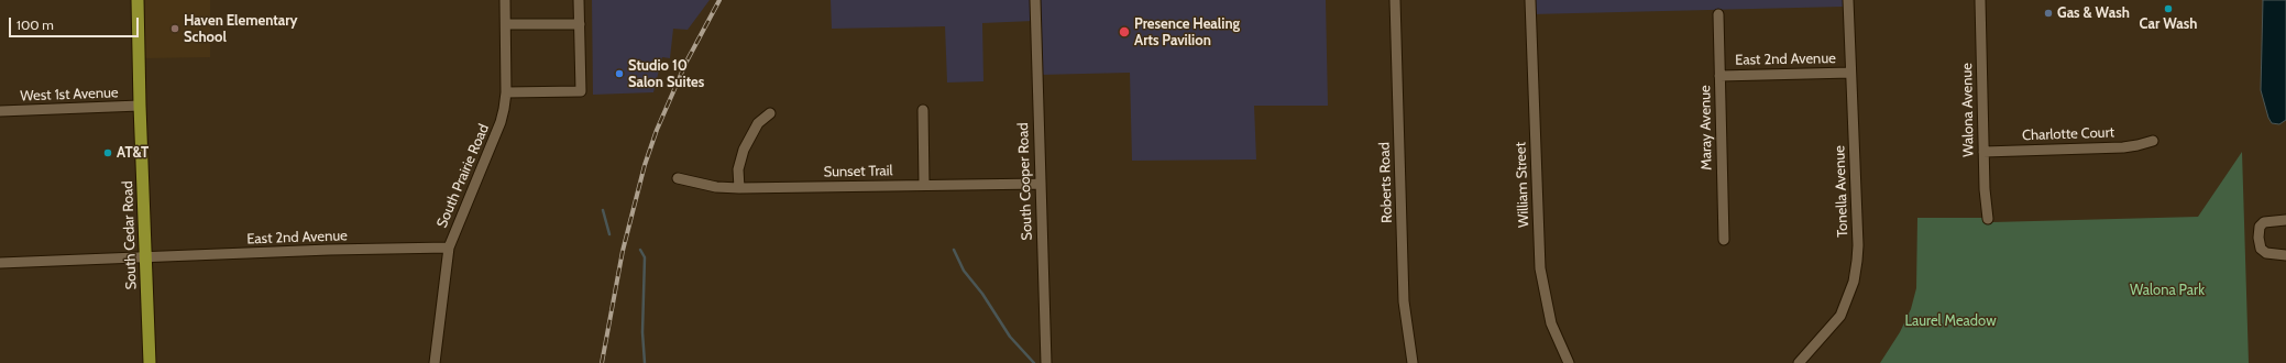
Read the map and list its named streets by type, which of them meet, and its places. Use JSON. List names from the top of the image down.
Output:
{
  "streets": {
    "main road": ["South Cedar Road"],
    "street": [
      "East 2nd Avenue",
      "West 1st Avenue",
      "Walona Avenue",
      "Maray Avenue",
      "Charlotte Court",
      "Sunset Trail",
      "South Prairie Road",
      "South Cooper Road",
      "Roberts Road",
      "William Street",
      "Tonella Avenue"
    ]
  },
  "crossings": [
    ["East 2nd Avenue", "Maray Avenue"],
    ["East 2nd Avenue", "South Prairie Road"],
    ["East 2nd Avenue", "Tonella Avenue"],
    ["East 2nd Avenue", "South Cedar Road"],
    ["West 1st Avenue", "South Cedar Road"],
    ["Walona Avenue", "Charlotte Court"],
    ["Sunset Trail", "South Cooper Road"]
  ],
  "parks": ["Walona Park", "Laurel Meadow"],
  "places": [
    "Car Wash",
    "Gas & Wash",
    "Haven Elementary School",
    "Presence Healing Arts Pavilion",
    "Studio 10 Salon Suites",
    "AT&T"
  ],
  "scale_bar": "100 m"
}
